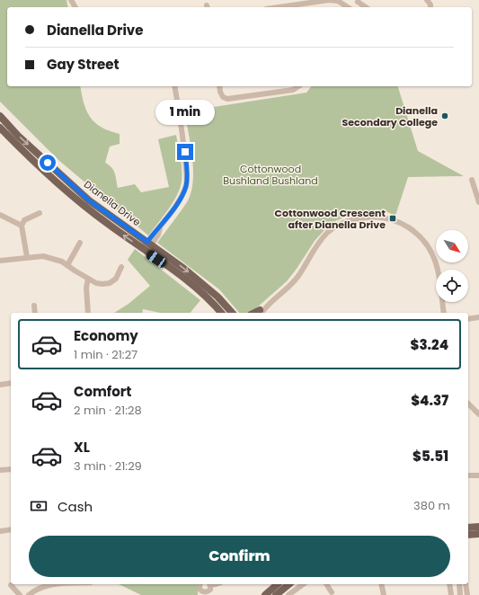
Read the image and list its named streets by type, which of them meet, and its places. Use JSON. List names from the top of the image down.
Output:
{
  "streets": {
    "main road": ["Dianella Drive"]
  },
  "parks": ["Cottonwood Bushland Bushland"],
  "places": {
    "other": ["Dianella Secondary College"],
    "transit": ["Cottonwood Crescent after Dianella Drive"]
  },
  "north": "bottom right",
  "page": {
    "banner": ["Dianella Drive", "Gay Street"],
    "bubble": "1 min",
    "list": [
      {
        "name": "Economy",
        "note": "1 min · 21:27",
        "value": "$3.24"
      },
      {
        "name": "Comfort",
        "note": "2 min · 21:28",
        "value": "$4.37"
      },
      {
        "name": "XL",
        "note": "3 min · 21:29",
        "value": "$5.51"
      }
    ],
    "pay": ["Cash", "380 m"],
    "buttons": "Confirm"
  }
}
